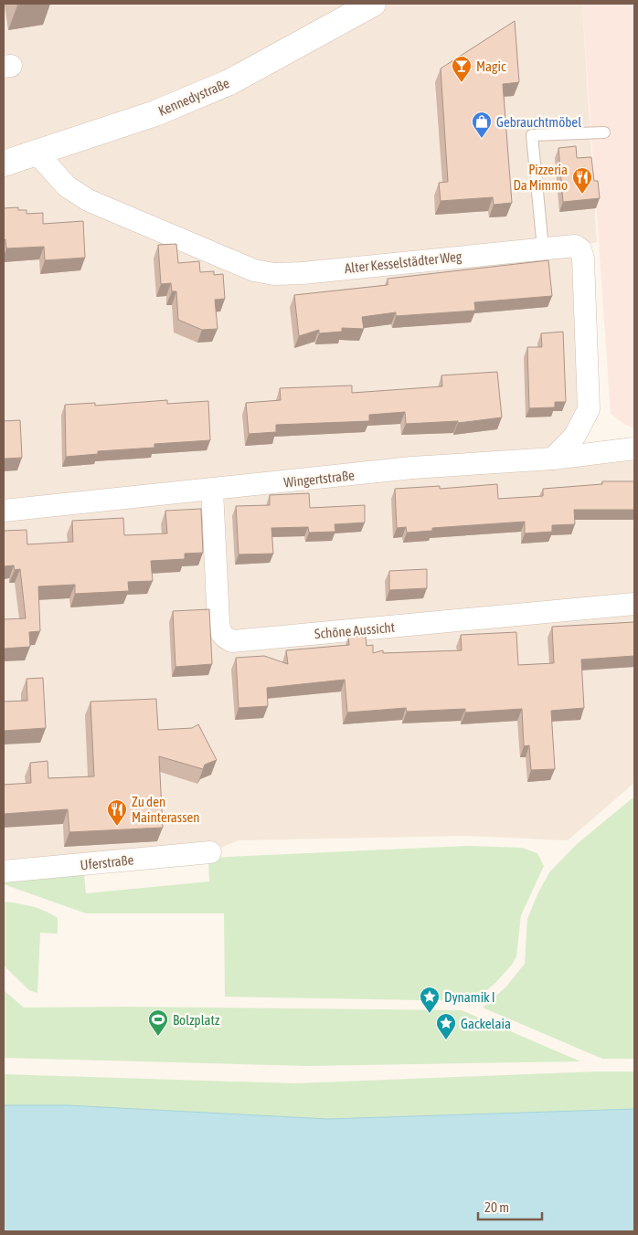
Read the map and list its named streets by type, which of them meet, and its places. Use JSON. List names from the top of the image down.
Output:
{
  "streets": {
    "main road": ["Kennedystraße"],
    "street": [
      "Alter Kesselstädter Weg",
      "Wingertstraße",
      "Schöne Aussicht",
      "Uferstraße"
    ]
  },
  "crossings": [
    ["Kennedystraße", "Alter Kesselstädter Weg"],
    ["Alter Kesselstädter Weg", "Wingertstraße"],
    ["Wingertstraße", "Schöne Aussicht"]
  ],
  "places": {
    "bar": ["Magic"],
    "shop": ["Gebrauchtmöbel"],
    "restaurant": ["Pizzeria Da Mimmo", "Zu den Mainterassen"],
    "place": ["Dynamik I", "Gackelaia"],
    "sports": ["Bolzplatz"]
  },
  "scale_bar": "20 m"
}
